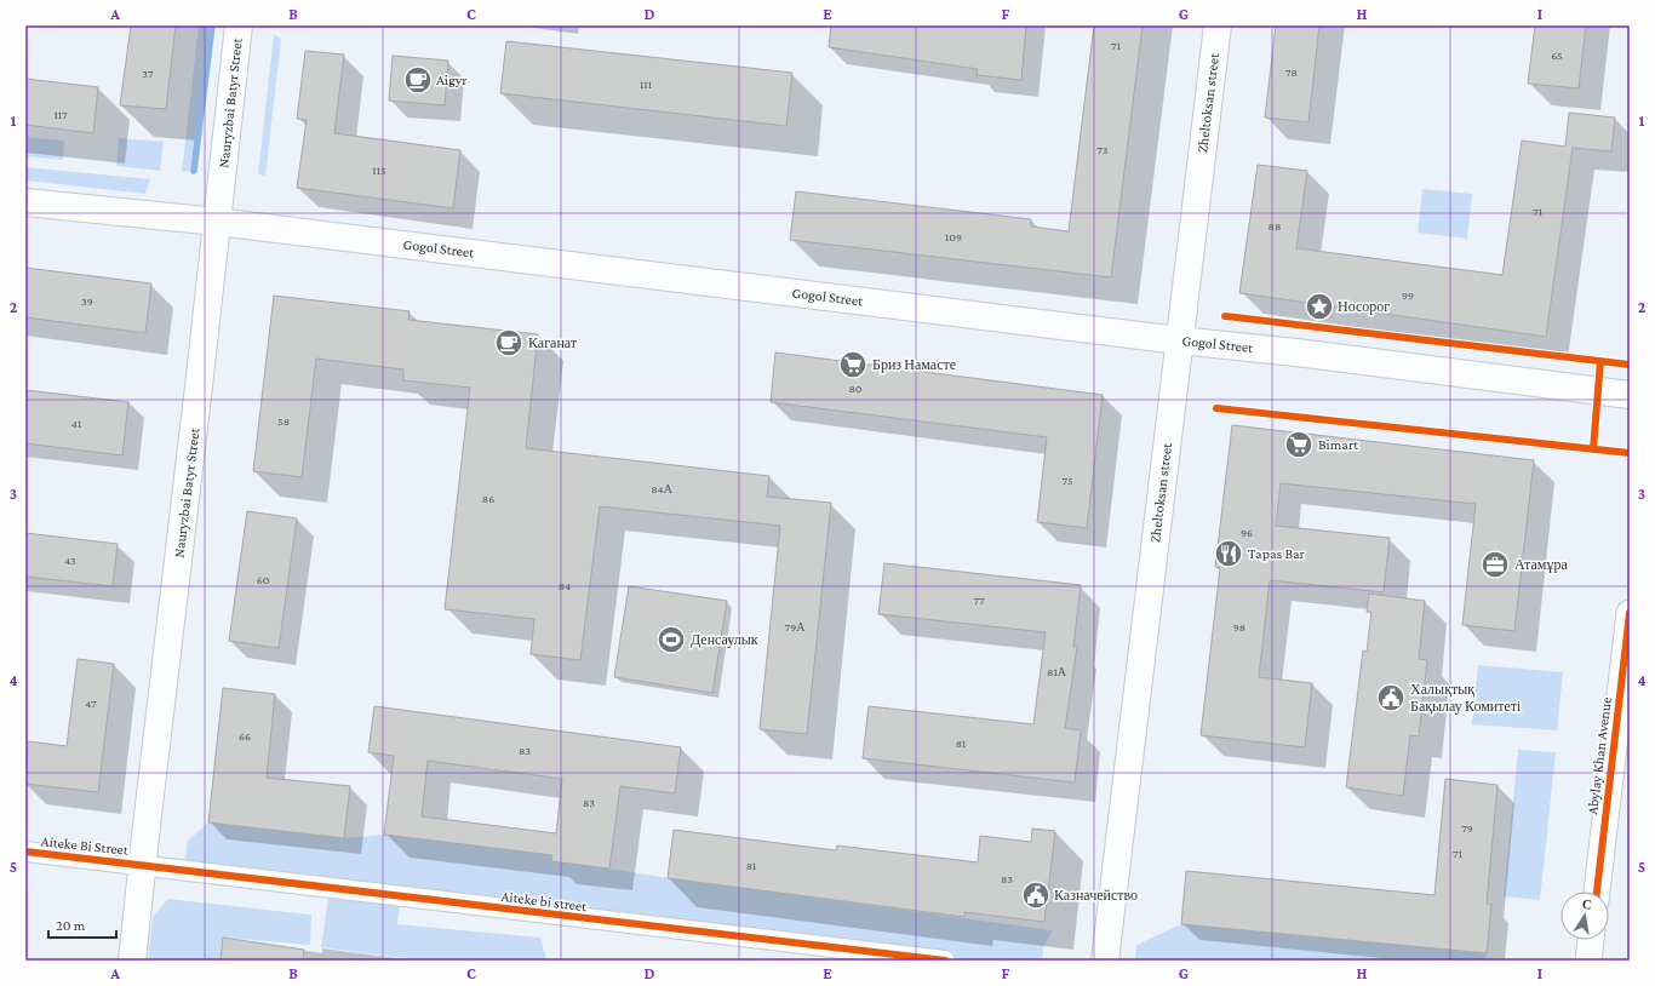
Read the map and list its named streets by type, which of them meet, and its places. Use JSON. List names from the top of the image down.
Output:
{
  "streets": {
    "main road": ["Nauryzbai Batyr Street", "Zheltoksan street", "Gogol Street"],
    "street": ["Abylay Khan Avenue", "Aiteke Bi Street", "Aiteke bi street"]
  },
  "crossings": [
    ["Nauryzbai Batyr Street", "Gogol Street"],
    ["Nauryzbai Batyr Street", "Aiteke Bi Street"],
    ["Nauryzbai Batyr Street", "Aiteke bi street"],
    ["Zheltoksan street", "Gogol Street"],
    ["Aiteke Bi Street", "Aiteke bi street"]
  ],
  "places": {
    "cafe": ["Aigyr", "Каганат"],
    "place": ["Носорог"],
    "supermarket": ["Бриз Намасте", "Bimart"],
    "restaurant": ["Tapas Bar"],
    "office": ["Атамұра"],
    "sports": ["Денсаулык"],
    "public building": ["Халықтық Бақылау Комитеті", "Казначейство"]
  },
  "house_numbers": [
    "71",
    "65",
    "78",
    "37",
    "111",
    "117",
    "73",
    "115",
    "71",
    "88",
    "109",
    "99",
    "39",
    "80",
    "58",
    "41",
    "75",
    "84А",
    "86",
    "96",
    "43",
    "60",
    "84",
    "77",
    "79А",
    "98",
    "81А",
    "47",
    "66",
    "81",
    "83",
    "83",
    "79",
    "71",
    "81",
    "83"
  ],
  "scale_bar": "20 m",
  "north": "top",
  "grid": {
    "columns": [
      "A",
      "B",
      "C",
      "D",
      "E",
      "F",
      "G",
      "H",
      "I"
    ],
    "rows": [
      "1",
      "2",
      "3",
      "4",
      "5"
    ]
  }
}
